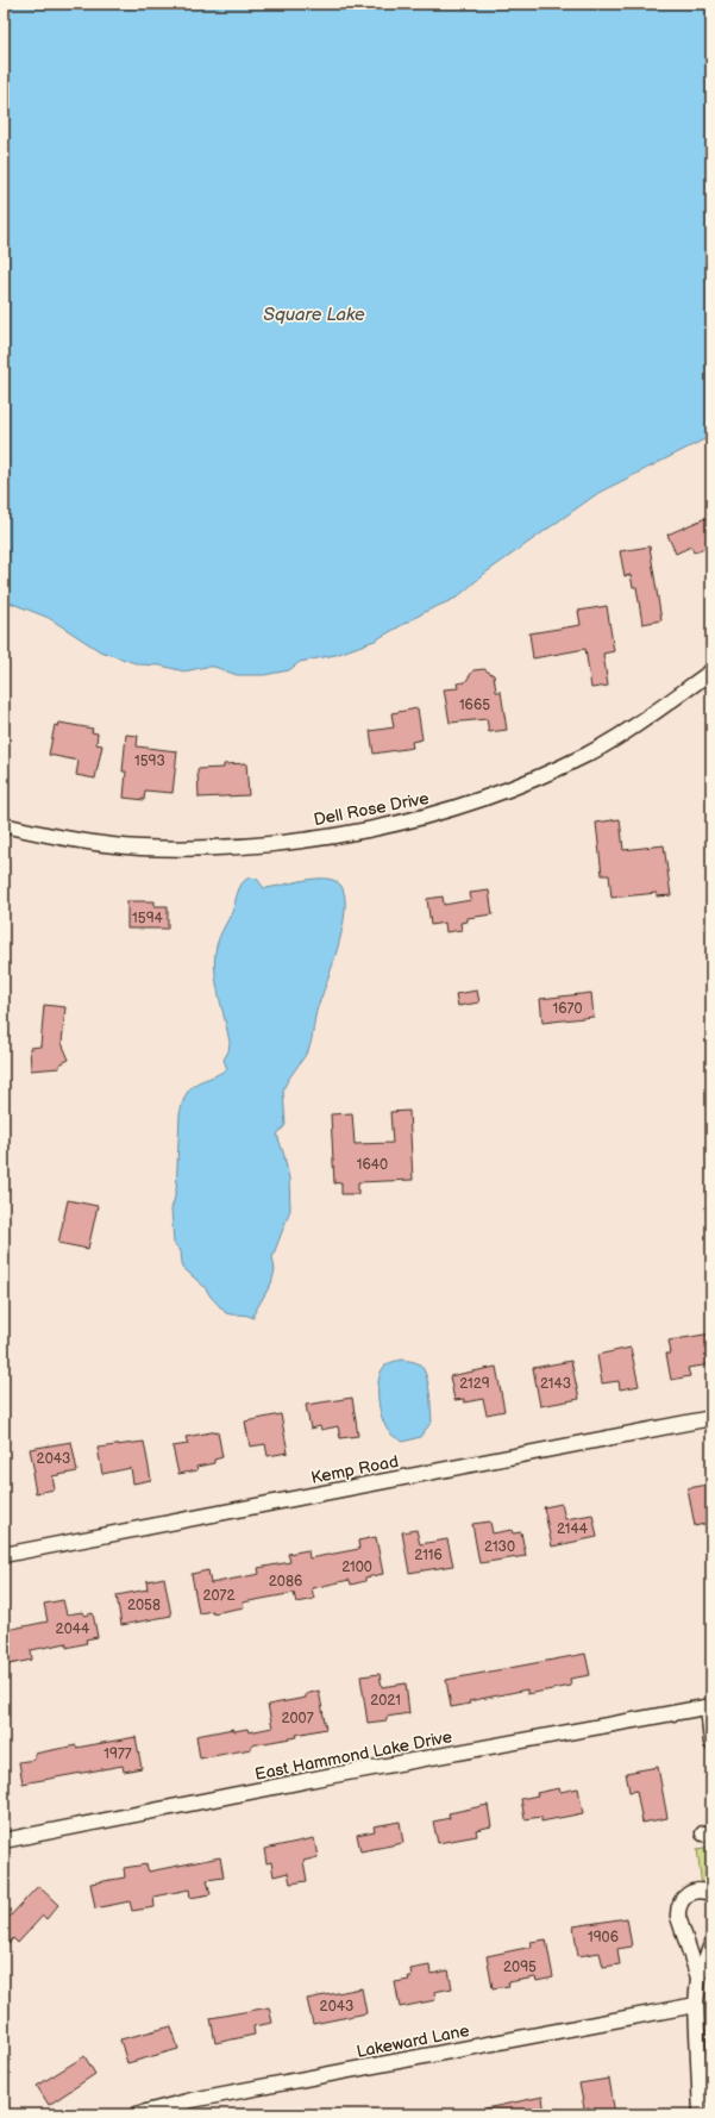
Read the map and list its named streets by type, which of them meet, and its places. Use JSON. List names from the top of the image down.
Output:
{
  "streets": {
    "street": [
      "Dell Rose Drive",
      "Kemp Road",
      "East Hammond Lake Drive",
      "Lakeward Lane"
    ]
  },
  "water": ["Square Lake"],
  "house_numbers": [
    "1665",
    "1593",
    "1594",
    "1670",
    "1640",
    "2129",
    "2143",
    "2043",
    "2144",
    "2130",
    "2116",
    "2100",
    "2086",
    "2072",
    "2058",
    "2044",
    "2021",
    "2007",
    "1977",
    "1906",
    "2095",
    "2043"
  ]
}
